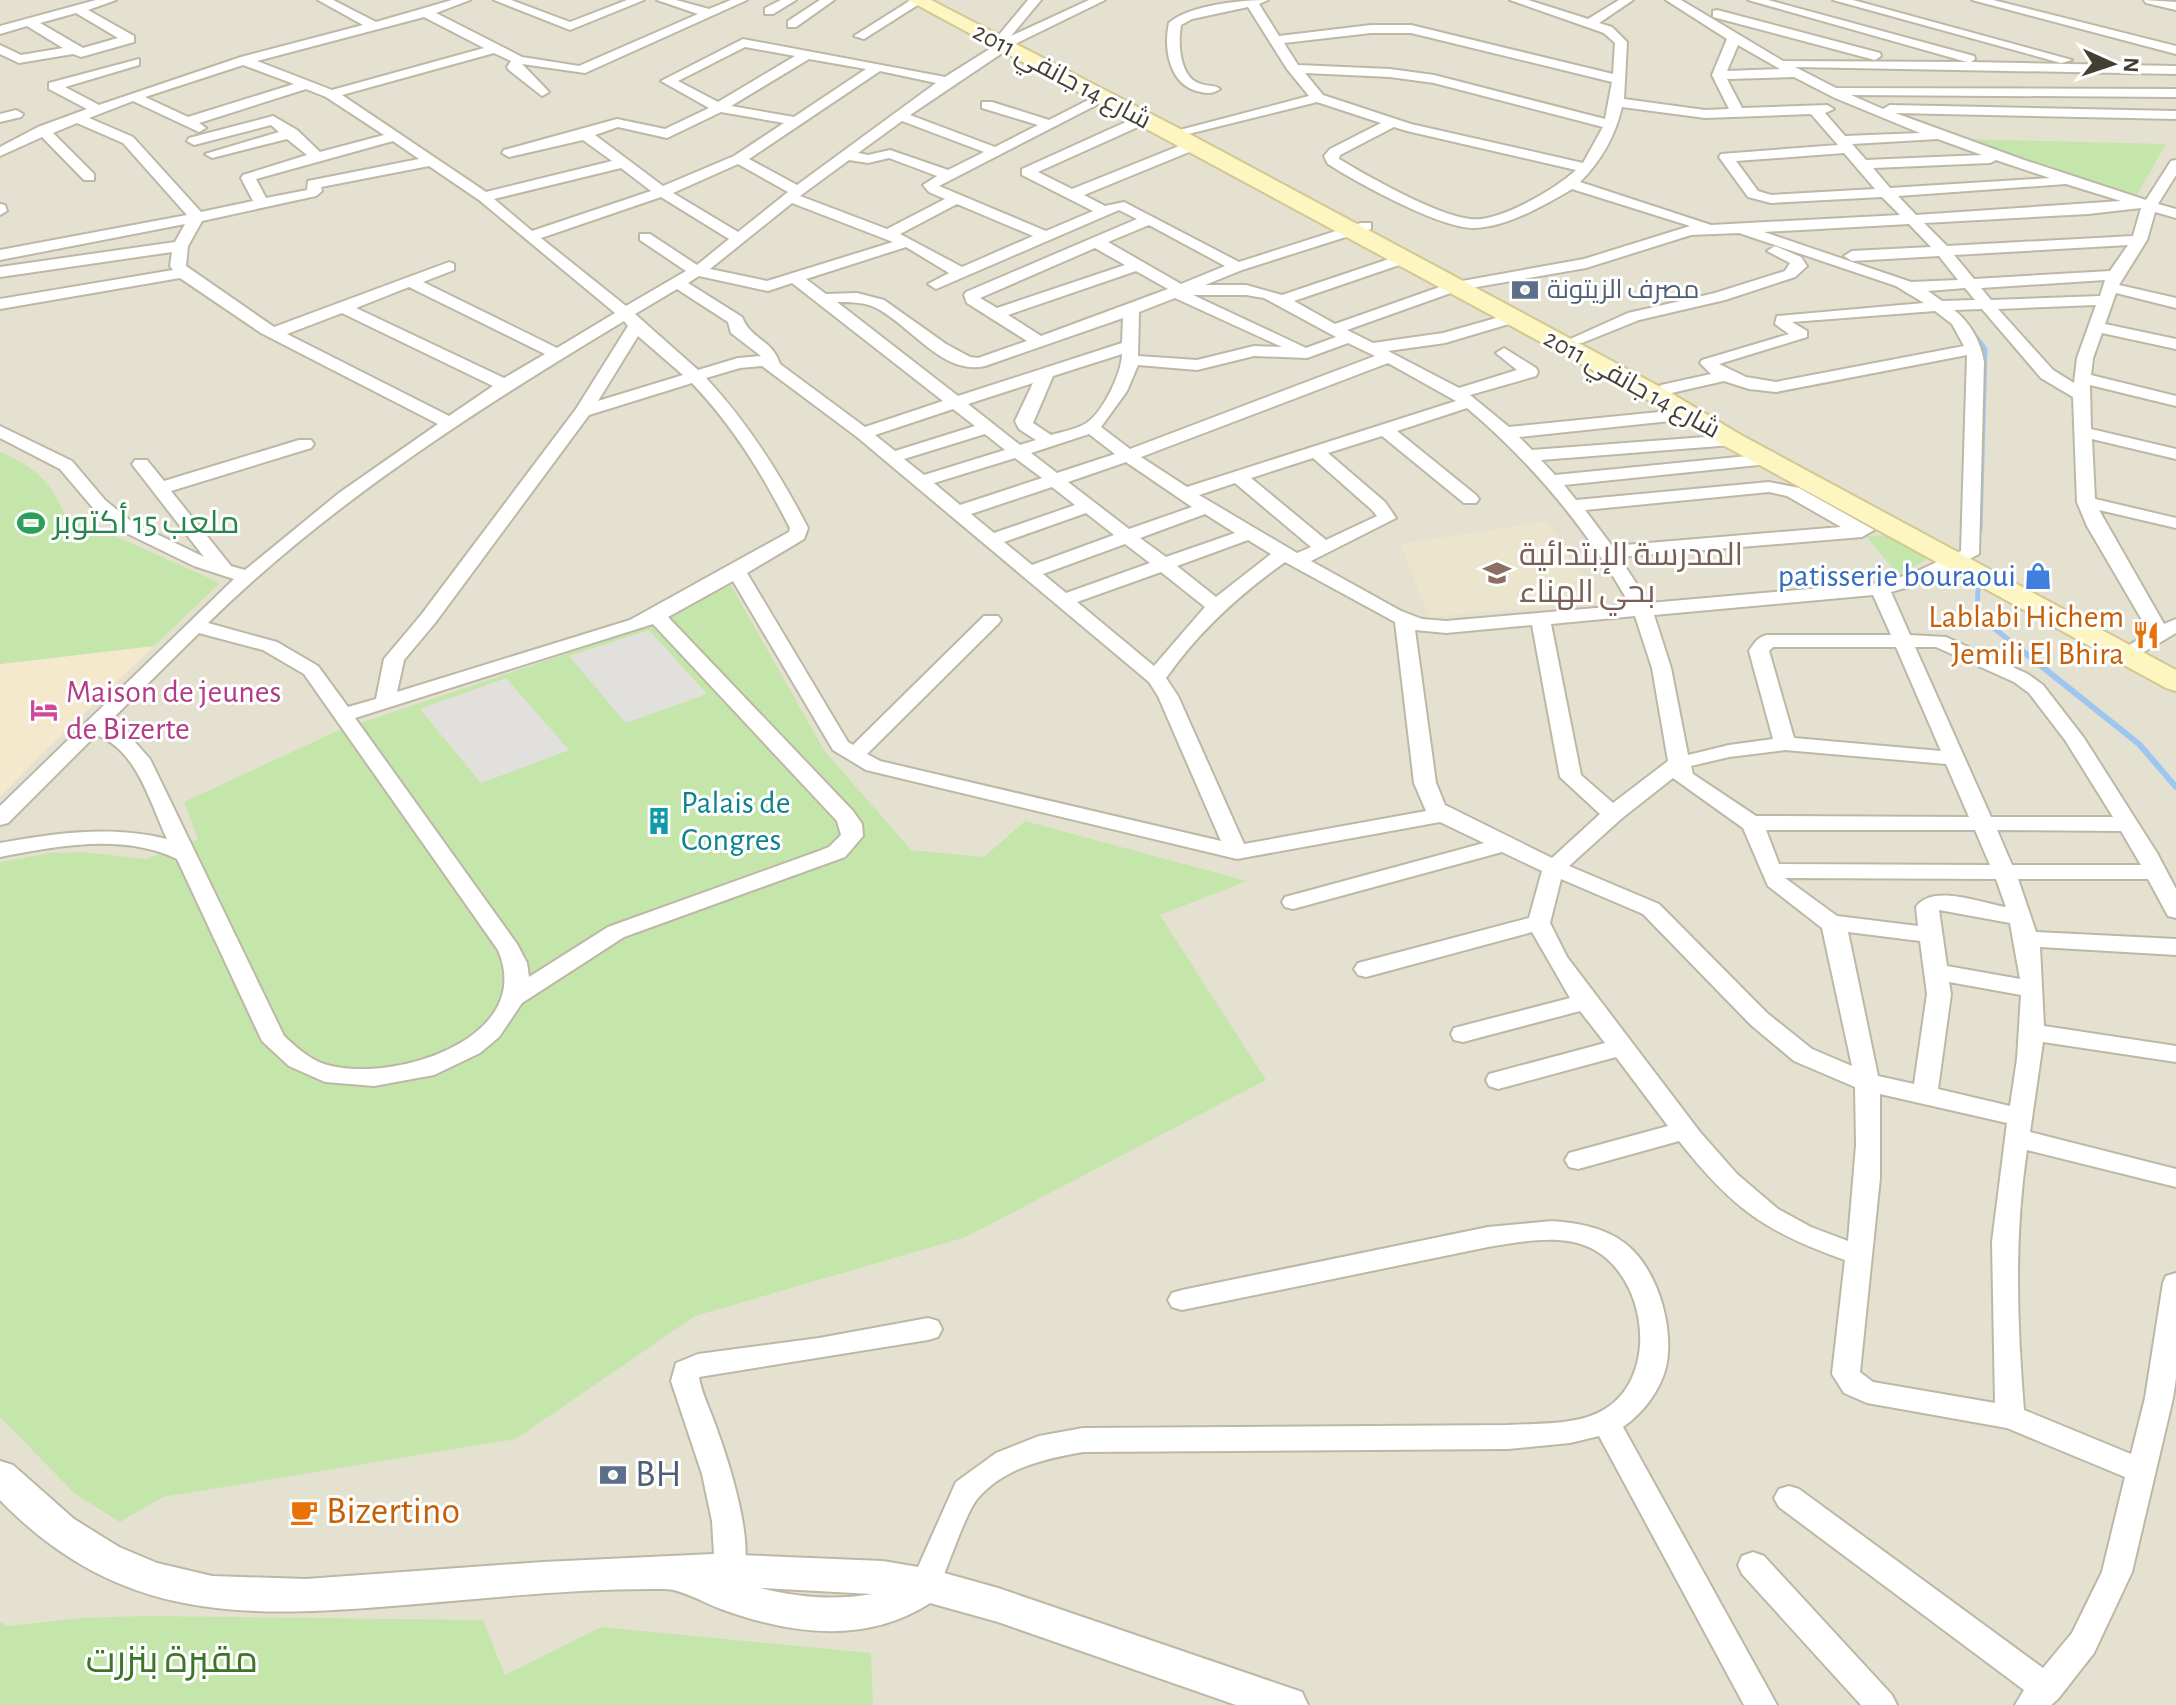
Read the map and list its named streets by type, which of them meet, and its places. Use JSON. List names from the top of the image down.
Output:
{
  "streets": {
    "main road": ["شارع 14 جانفي 2011"]
  },
  "parks": ["مقبرة بنزرت"],
  "places": {
    "bank": ["مصرف الزيتونة", "BH"],
    "sports": ["ملعب 15 أكتوبر"],
    "school or university": ["المدرسة الإبتدائية بحي الهناء"],
    "shop": ["patisserie bouraoui"],
    "restaurant": ["Lablabi Hichem Jemili El Bhira"],
    "hotel": ["Maison de jeunes de Bizerte"],
    "building": ["Palais de Congres"],
    "cafe": ["Bizertino"]
  },
  "north": "right"
}
